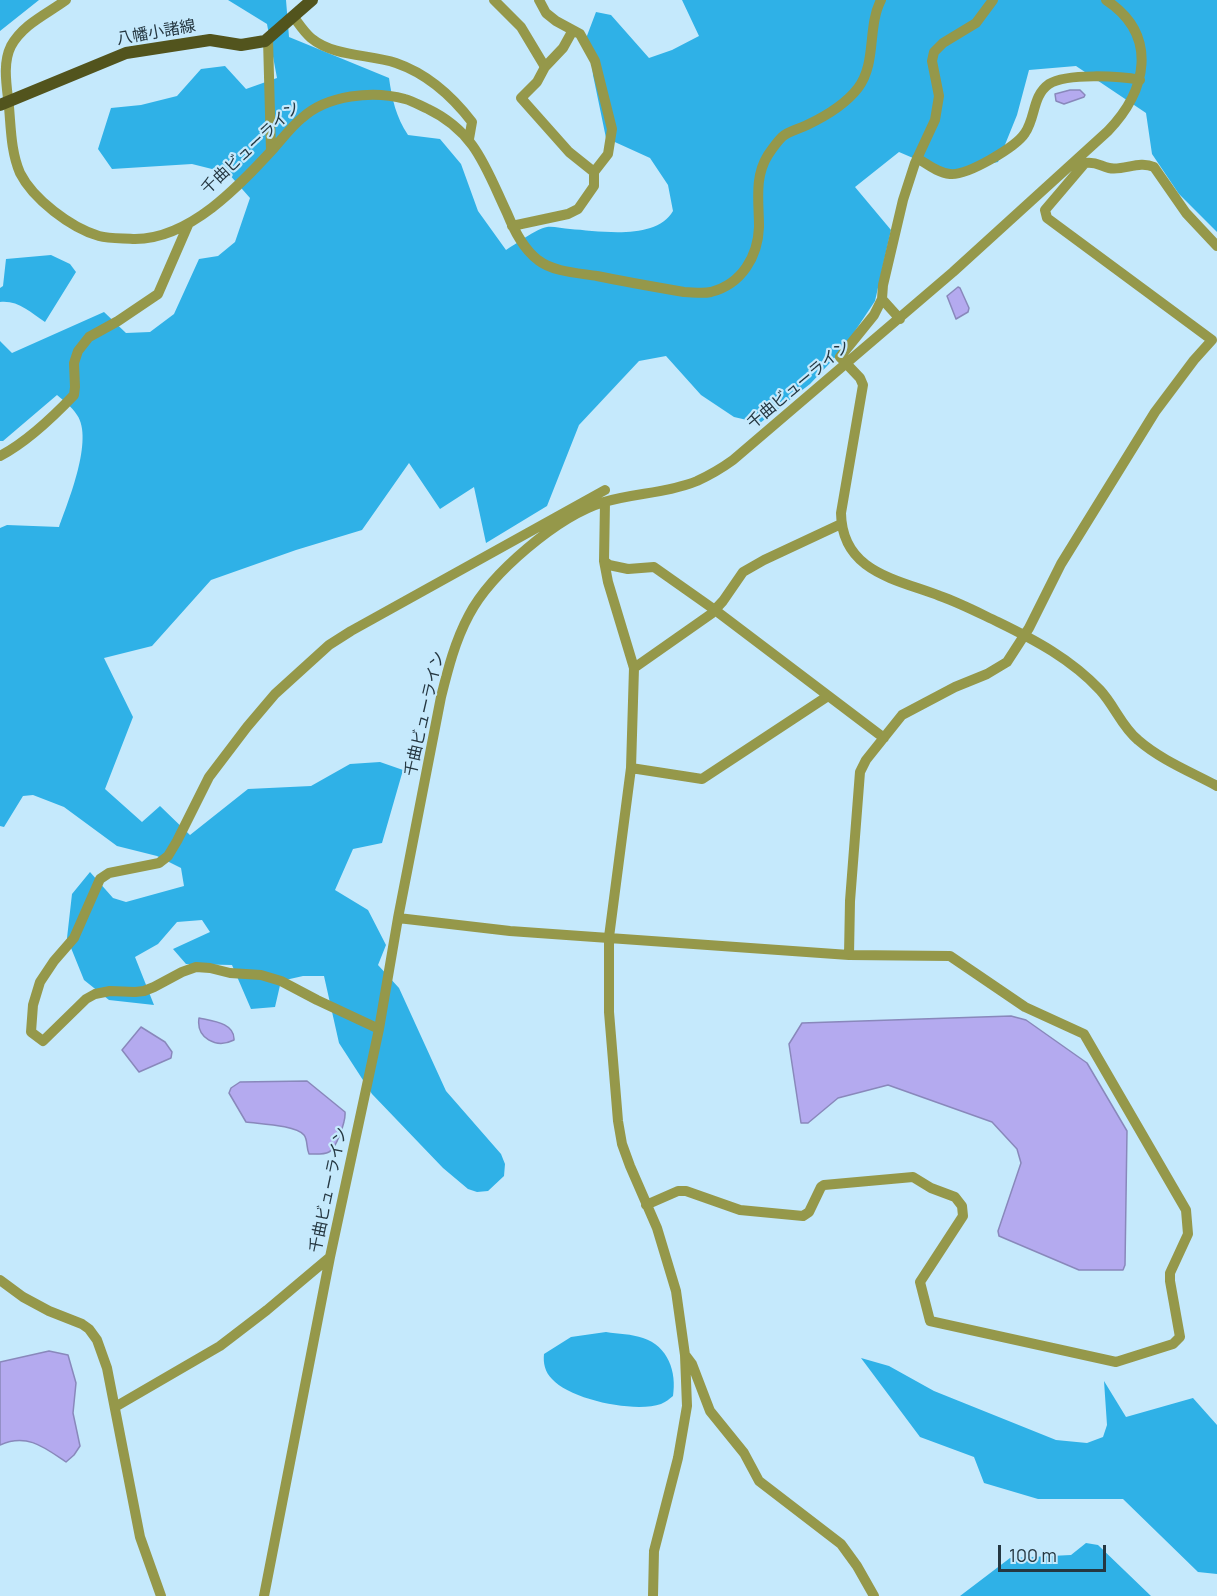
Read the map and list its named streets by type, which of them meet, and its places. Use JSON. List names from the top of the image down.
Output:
{
  "streets": {
    "main road": ["八幡小諸線"],
    "street": ["千曲ビューライン"]
  },
  "crossings": [
    ["八幡小諸線", "千曲ビューライン"]
  ],
  "scale_bar": "100 m"
}
